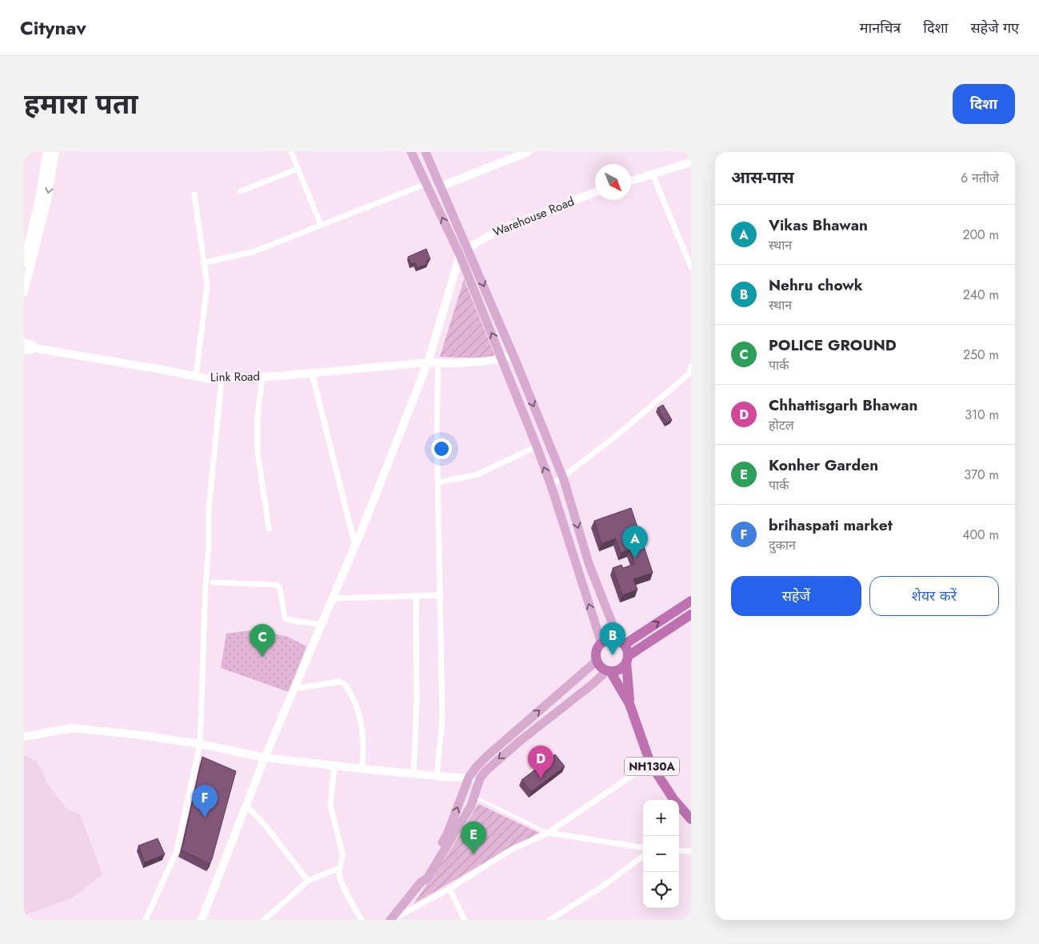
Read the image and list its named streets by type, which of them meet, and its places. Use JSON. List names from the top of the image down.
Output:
{
  "streets": {
    "highway": ["NH130A"],
    "street": ["Warehouse Road", "Link Road"]
  },
  "north": "bottom right",
  "page": {
    "header": "Citynav",
    "nav": ["मानचित्र", "दिशा", "सहेजे गए"],
    "title": "हमारा पता",
    "buttons": [
      "दिशा",
      ["सहेजें", "शेयर करें"]
    ],
    "heading": ["आस-पास", "6 नतीजे"],
    "list": [
      {
        "mark": "A",
        "name": "Vikas Bhawan",
        "note": "स्थान",
        "value": "200 m"
      },
      {
        "mark": "B",
        "name": "Nehru chowk",
        "note": "स्थान",
        "value": "240 m"
      },
      {
        "mark": "C",
        "name": "POLICE GROUND",
        "note": "पार्क",
        "value": "250 m"
      },
      {
        "mark": "D",
        "name": "Chhattisgarh Bhawan",
        "note": "होटल",
        "value": "310 m"
      },
      {
        "mark": "E",
        "name": "Konher Garden",
        "note": "पार्क",
        "value": "370 m"
      },
      {
        "mark": "F",
        "name": "brihaspati market",
        "note": "दुकान",
        "value": "400 m"
      }
    ],
    "pins": [
      "A",
      "B",
      "C",
      "D",
      "F",
      "E"
    ],
    "map_buttons": ["+", "−"]
  }
}
